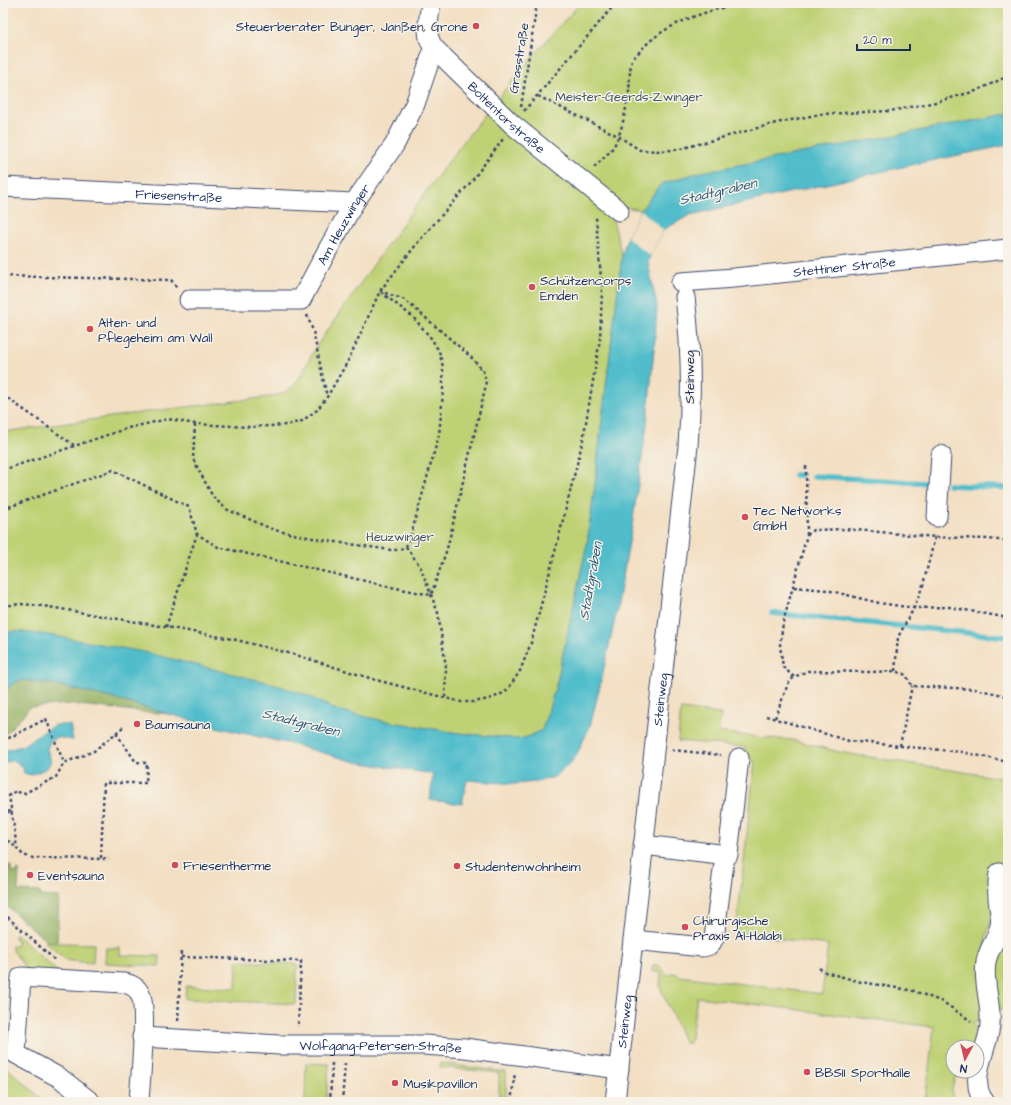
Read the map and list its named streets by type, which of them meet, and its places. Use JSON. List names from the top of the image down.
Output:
{
  "streets": {
    "street": [
      "Boltentorstraße",
      "Friesenstraße",
      "Am Heuzwinger",
      "Stettiner Straße",
      "Steinweg",
      "Wolfgang-Petersen-Straße"
    ],
    "path": ["Grasstraße"]
  },
  "crossings": [
    ["Boltentorstraße", "Am Heuzwinger"],
    ["Friesenstraße", "Am Heuzwinger"],
    ["Stettiner Straße", "Steinweg"],
    ["Steinweg", "Wolfgang-Petersen-Straße"]
  ],
  "water": ["Stadtgraben"],
  "parks": ["Meister-Geerds-Zwinger", "Heuzwinger"],
  "places": [
    "Steuerberater Bunger, Janßen, Grone",
    "Schützencorps Emden",
    "Alten- und Pflegeheim am Wall",
    "Tec Networks GmbH",
    "Baumsauna",
    "Friesentherme",
    "Studentenwohnheim",
    "Eventsauna",
    "Chirurgische Praxis Al-Halabi",
    "BBSII Sporthalle",
    "Musikpavillon"
  ],
  "scale_bar": "20 m",
  "north": "bottom"
}
